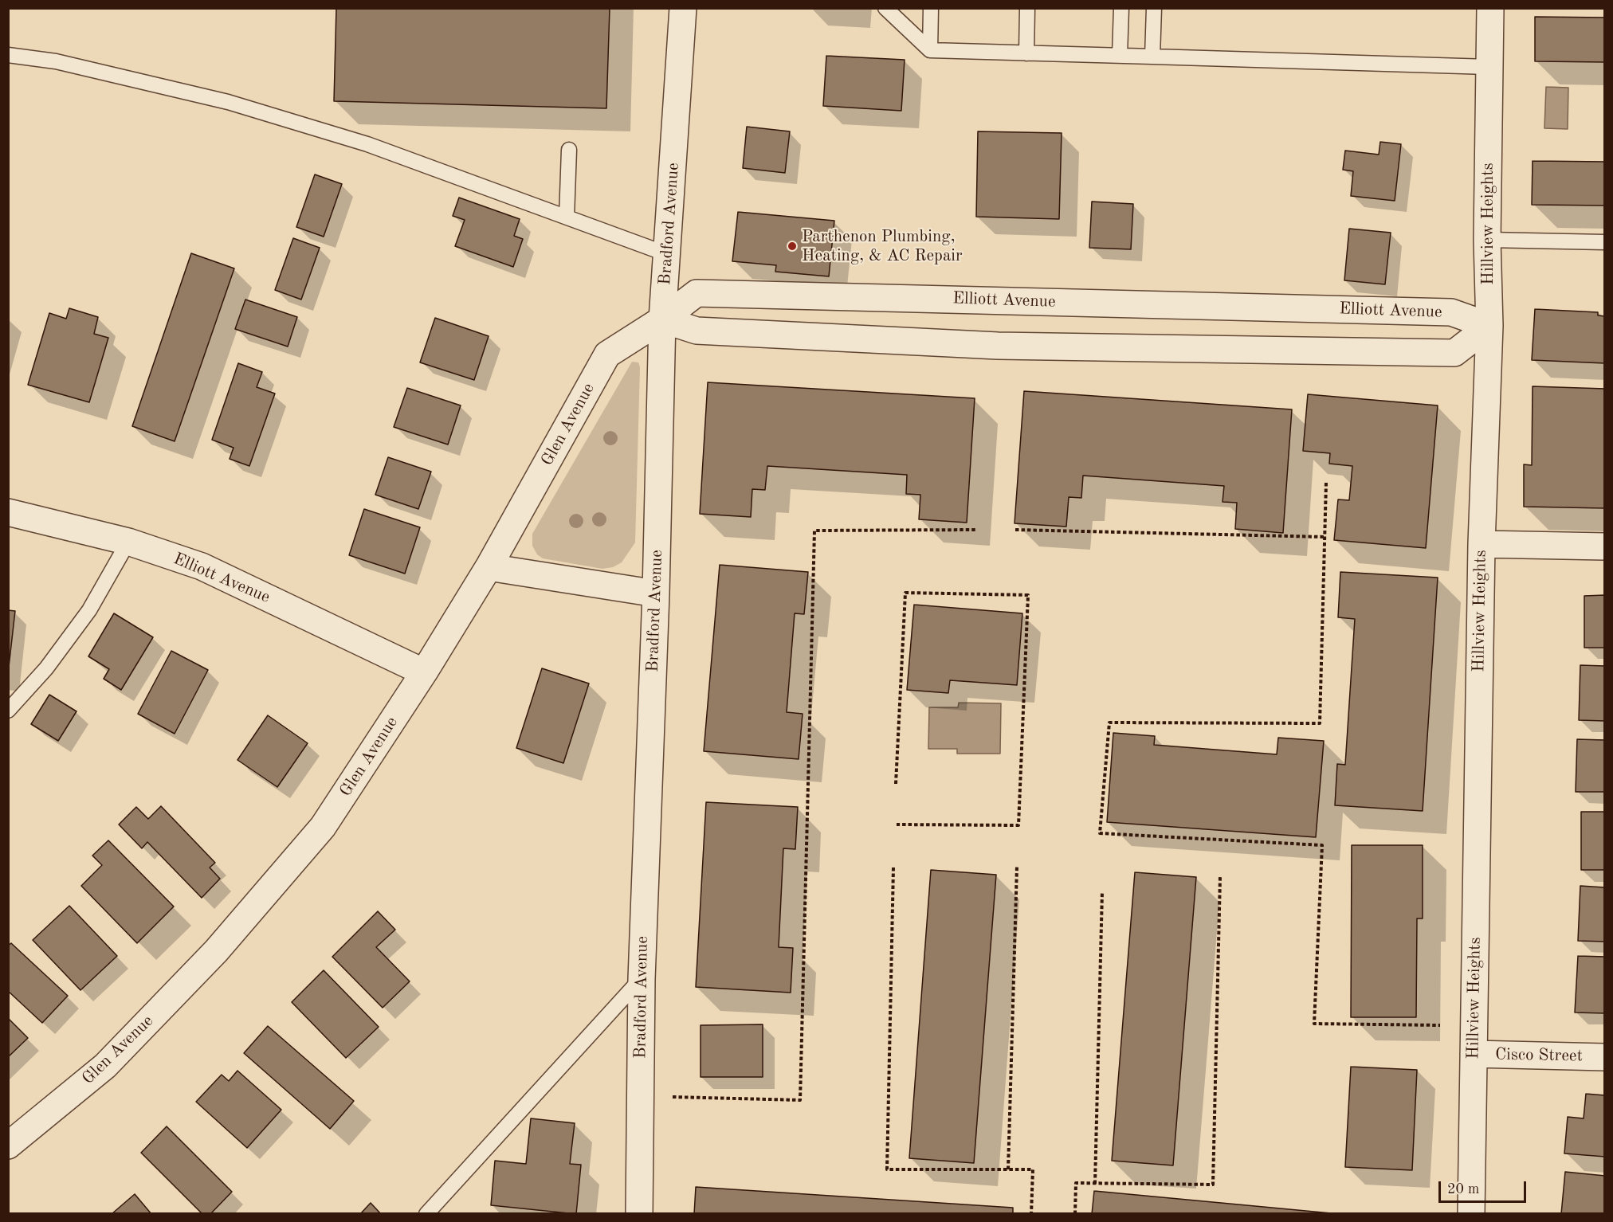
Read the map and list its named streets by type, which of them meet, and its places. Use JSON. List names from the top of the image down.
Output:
{
  "streets": {
    "street": [
      "Bradford Avenue",
      "Hillview Heights",
      "Elliott Avenue",
      "Glen Avenue",
      "Cisco Street"
    ]
  },
  "crossings": [
    ["Bradford Avenue", "Elliott Avenue"],
    ["Bradford Avenue", "Glen Avenue"],
    ["Hillview Heights", "Elliott Avenue"],
    ["Hillview Heights", "Cisco Street"],
    ["Elliott Avenue", "Glen Avenue"]
  ],
  "places": ["Parthenon Plumbing, Heating, & AC Repair"],
  "scale_bar": "20 m"
}
